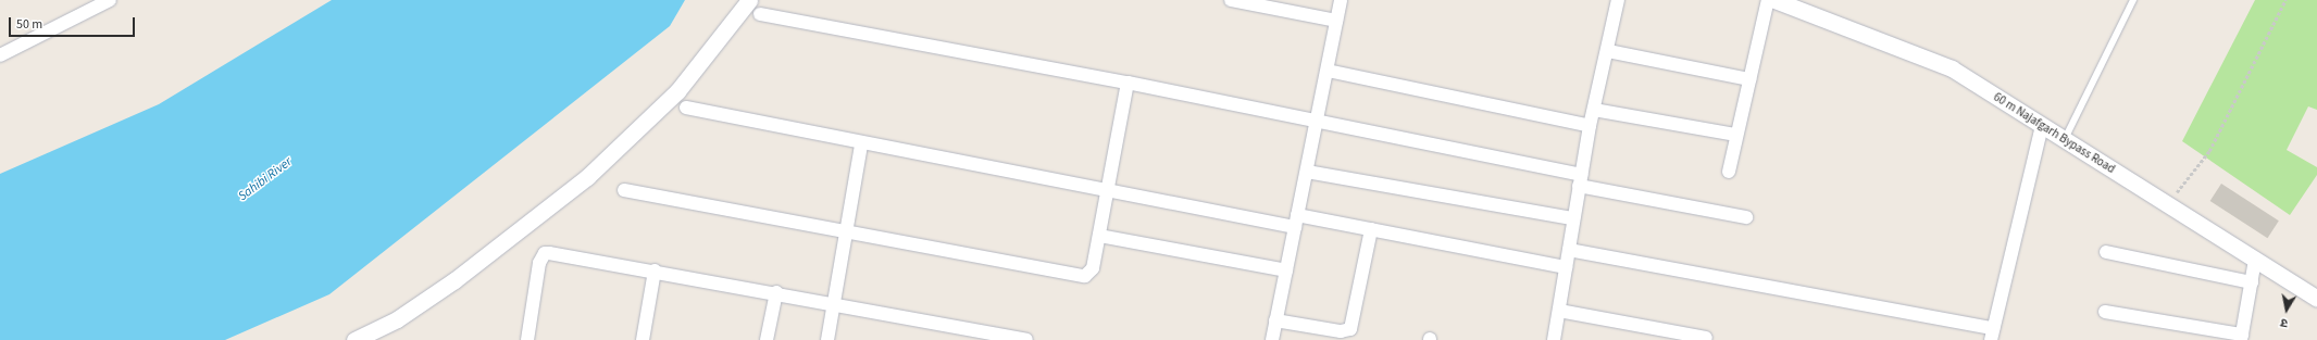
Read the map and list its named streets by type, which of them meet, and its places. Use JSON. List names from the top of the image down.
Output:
{
  "streets": {
    "street": ["60 m Najafgarh Bypass Road"]
  },
  "water": ["Sahibi River"],
  "scale_bar": "50 m",
  "north": "bottom"
}
